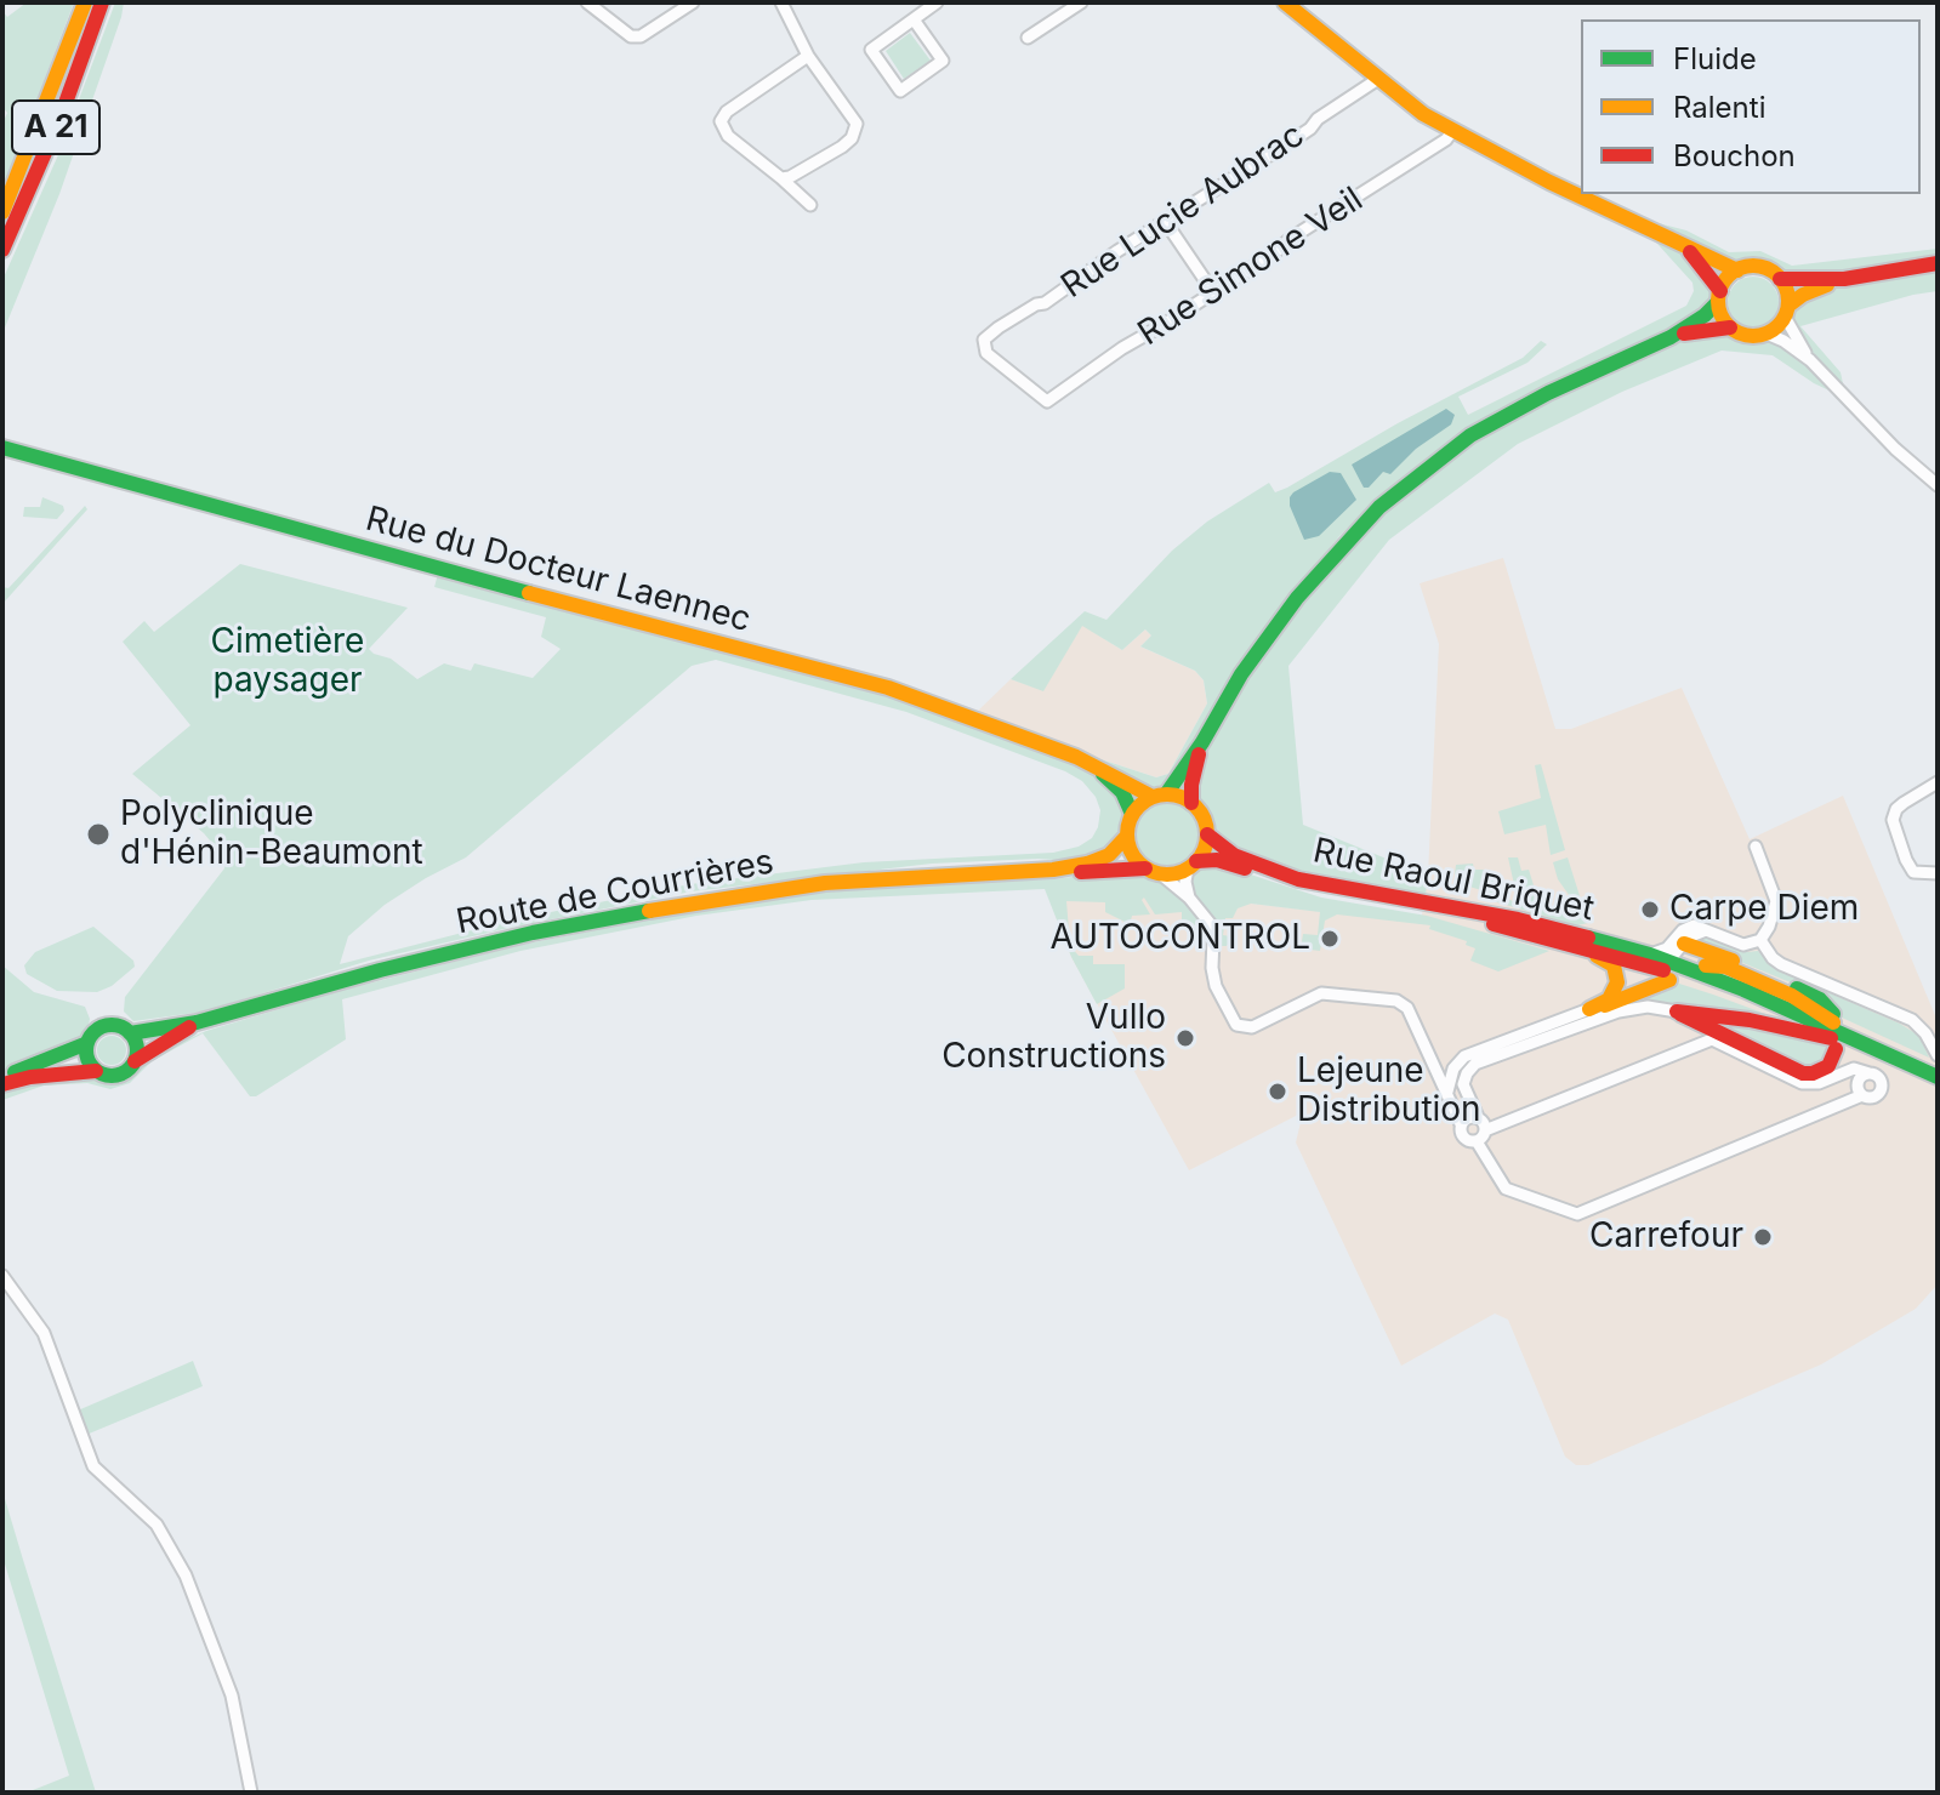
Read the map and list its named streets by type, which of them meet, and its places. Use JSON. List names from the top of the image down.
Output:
{
  "streets": {
    "main road": [
      "A 21",
      "Rue du Docteur Laennec",
      "Rue Raoul Briquet",
      "Route de Courrières"
    ],
    "street": ["Rue Lucie Aubrac", "Rue Simone Veil"]
  },
  "crossings": [
    ["Rue Lucie Aubrac", "Rue Simone Veil"],
    ["Rue du Docteur Laennec", "Rue Raoul Briquet"],
    ["Rue du Docteur Laennec", "Route de Courrières"],
    ["Rue Raoul Briquet", "Route de Courrières"]
  ],
  "parks": ["Cimetière paysager"],
  "places": [
    "Polyclinique d'Hénin-Beaumont",
    "Carpe Diem",
    "AUTOCONTROL",
    "Vullo Constructions",
    "Lejeune Distribution",
    "Carrefour"
  ],
  "legend": ["Fluide", "Ralenti", "Bouchon"]
}
